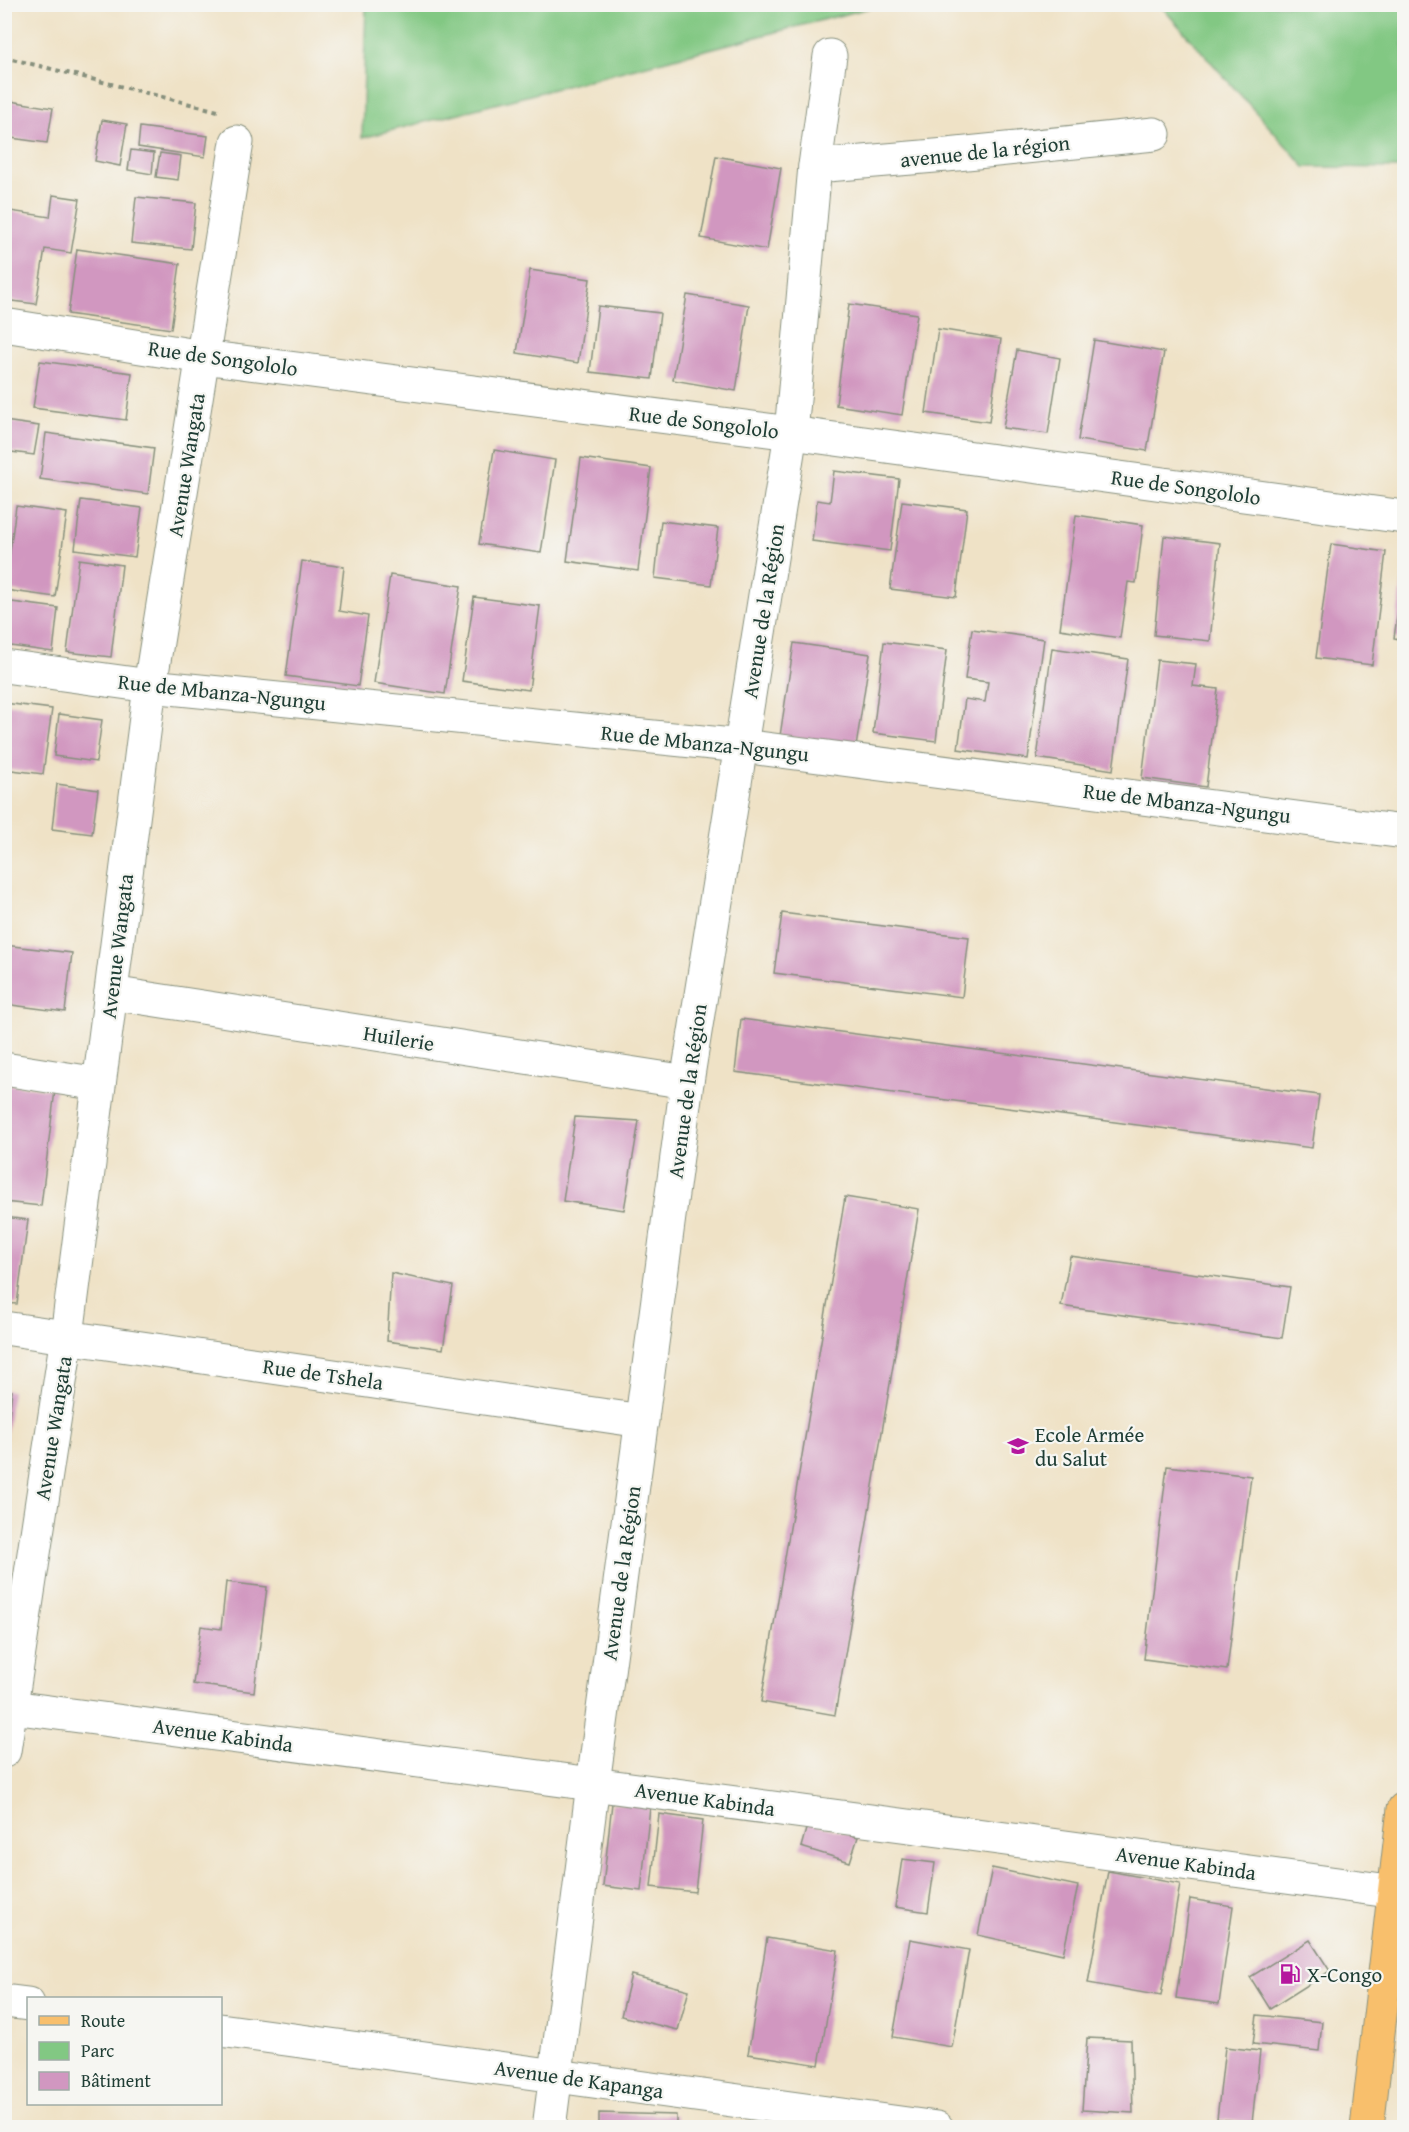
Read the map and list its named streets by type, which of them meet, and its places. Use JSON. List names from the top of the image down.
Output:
{
  "streets": {
    "street": [
      "avenue de la région",
      "Rue de Songololo",
      "Avenue Wangata",
      "Avenue de la Région",
      "Rue de Mbanza-Ngungu",
      "Huilerie",
      "Rue de Tshela",
      "Avenue Kabinda",
      "Avenue de Kapanga"
    ]
  },
  "crossings": [
    ["avenue de la région", "Avenue de la Région"],
    ["Rue de Songololo", "Avenue Wangata"],
    ["Rue de Songololo", "Avenue de la Région"],
    ["Avenue Wangata", "Rue de Mbanza-Ngungu"],
    ["Avenue Wangata", "Huilerie"],
    ["Avenue Wangata", "Rue de Tshela"],
    ["Avenue Wangata", "Avenue Kabinda"],
    ["Avenue de la Région", "Rue de Mbanza-Ngungu"],
    ["Avenue de la Région", "Huilerie"],
    ["Avenue de la Région", "Rue de Tshela"],
    ["Avenue de la Région", "Avenue Kabinda"],
    ["Avenue de la Région", "Avenue de Kapanga"]
  ],
  "places": {
    "school or university": ["Ecole Armée du Salut"],
    "fuel station": ["X-Congo"]
  },
  "legend": ["Route", "Parc", "Bâtiment"]
}
